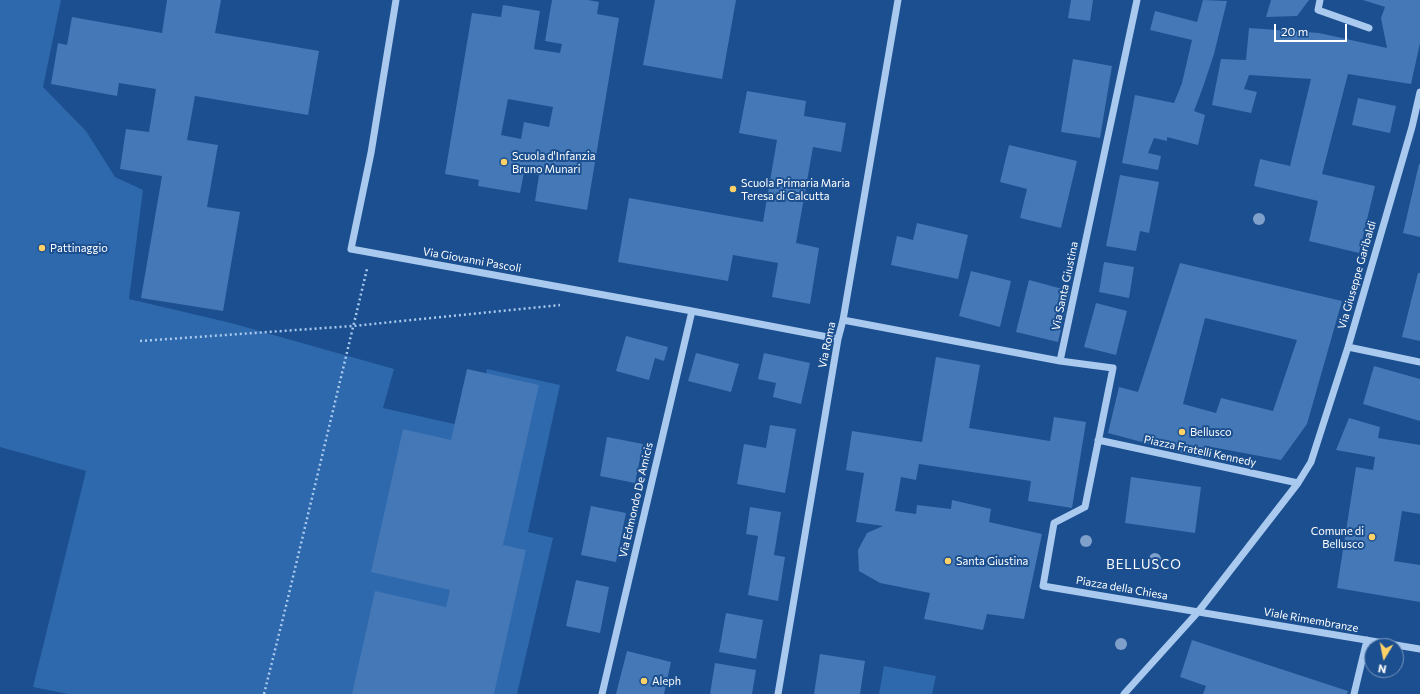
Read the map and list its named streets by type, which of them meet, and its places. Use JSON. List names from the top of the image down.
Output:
{
  "streets": {
    "street": [
      "Via Giovanni Pascoli",
      "Via Giuseppe Garibaldi",
      "Via Santa Giustina",
      "Via Roma",
      "Piazza Fratelli Kennedy",
      "Via Edmondo De Amicis",
      "Piazza della Chiesa",
      "Viale Rimembranze"
    ]
  },
  "crossings": [
    ["Via Giovanni Pascoli", "Via Roma"],
    ["Via Giovanni Pascoli", "Via Edmondo De Amicis"],
    ["Via Giuseppe Garibaldi", "Piazza Fratelli Kennedy"],
    ["Piazza Fratelli Kennedy", "Piazza della Chiesa"],
    ["Piazza della Chiesa", "Viale Rimembranze"]
  ],
  "districts": ["BELLUSCO"],
  "places": [
    "Scuola d'Infanzia Bruno Munari",
    "Scuola Primaria Maria Teresa di Calcutta",
    "Pattinaggio",
    "Bellusco",
    "Comune di Bellusco",
    "Santa Giustina",
    "Aleph"
  ],
  "scale_bar": "20 m",
  "north": "bottom"
}
